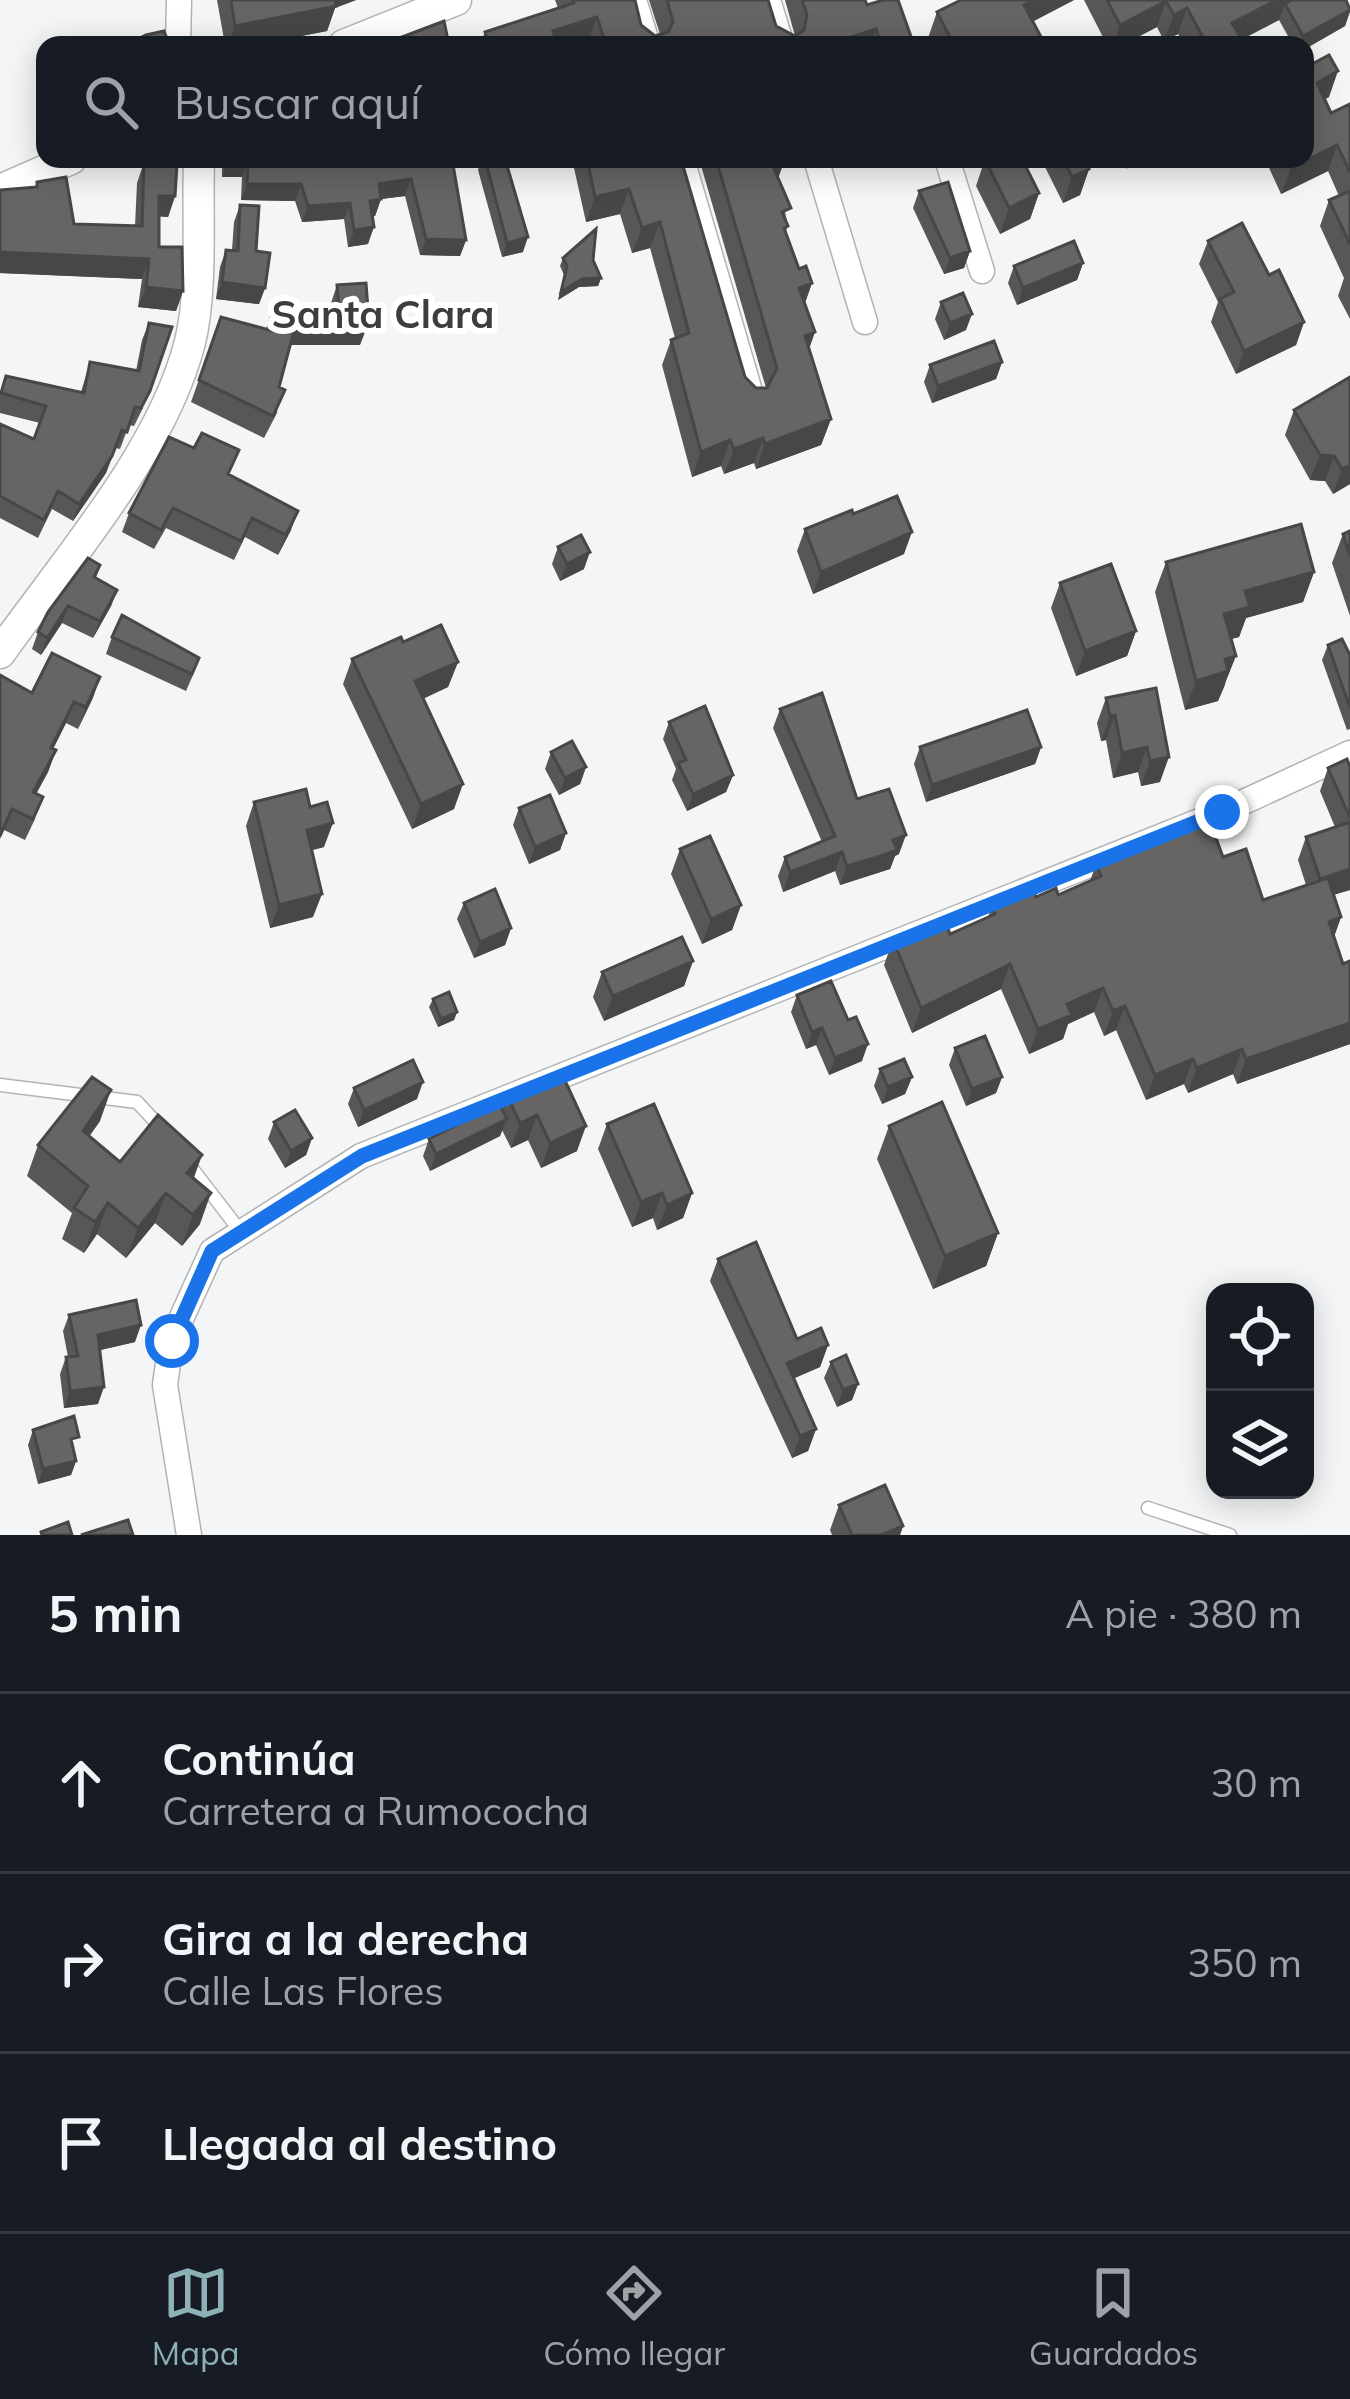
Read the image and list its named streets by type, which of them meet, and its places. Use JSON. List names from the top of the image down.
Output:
{
  "districts": ["Santa Clara"],
  "page": {
    "search": "Buscar aquí",
    "heading": ["5 min", "A pie · 380 m"],
    "list": [
      ["Continúa", "Carretera a Rumococha", "30 m"],
      ["Gira a la derecha", "Calle Las Flores", "350 m"],
      "Llegada al destino"
    ],
    "nav": ["Mapa", "Cómo llegar", "Guardados"]
  }
}
